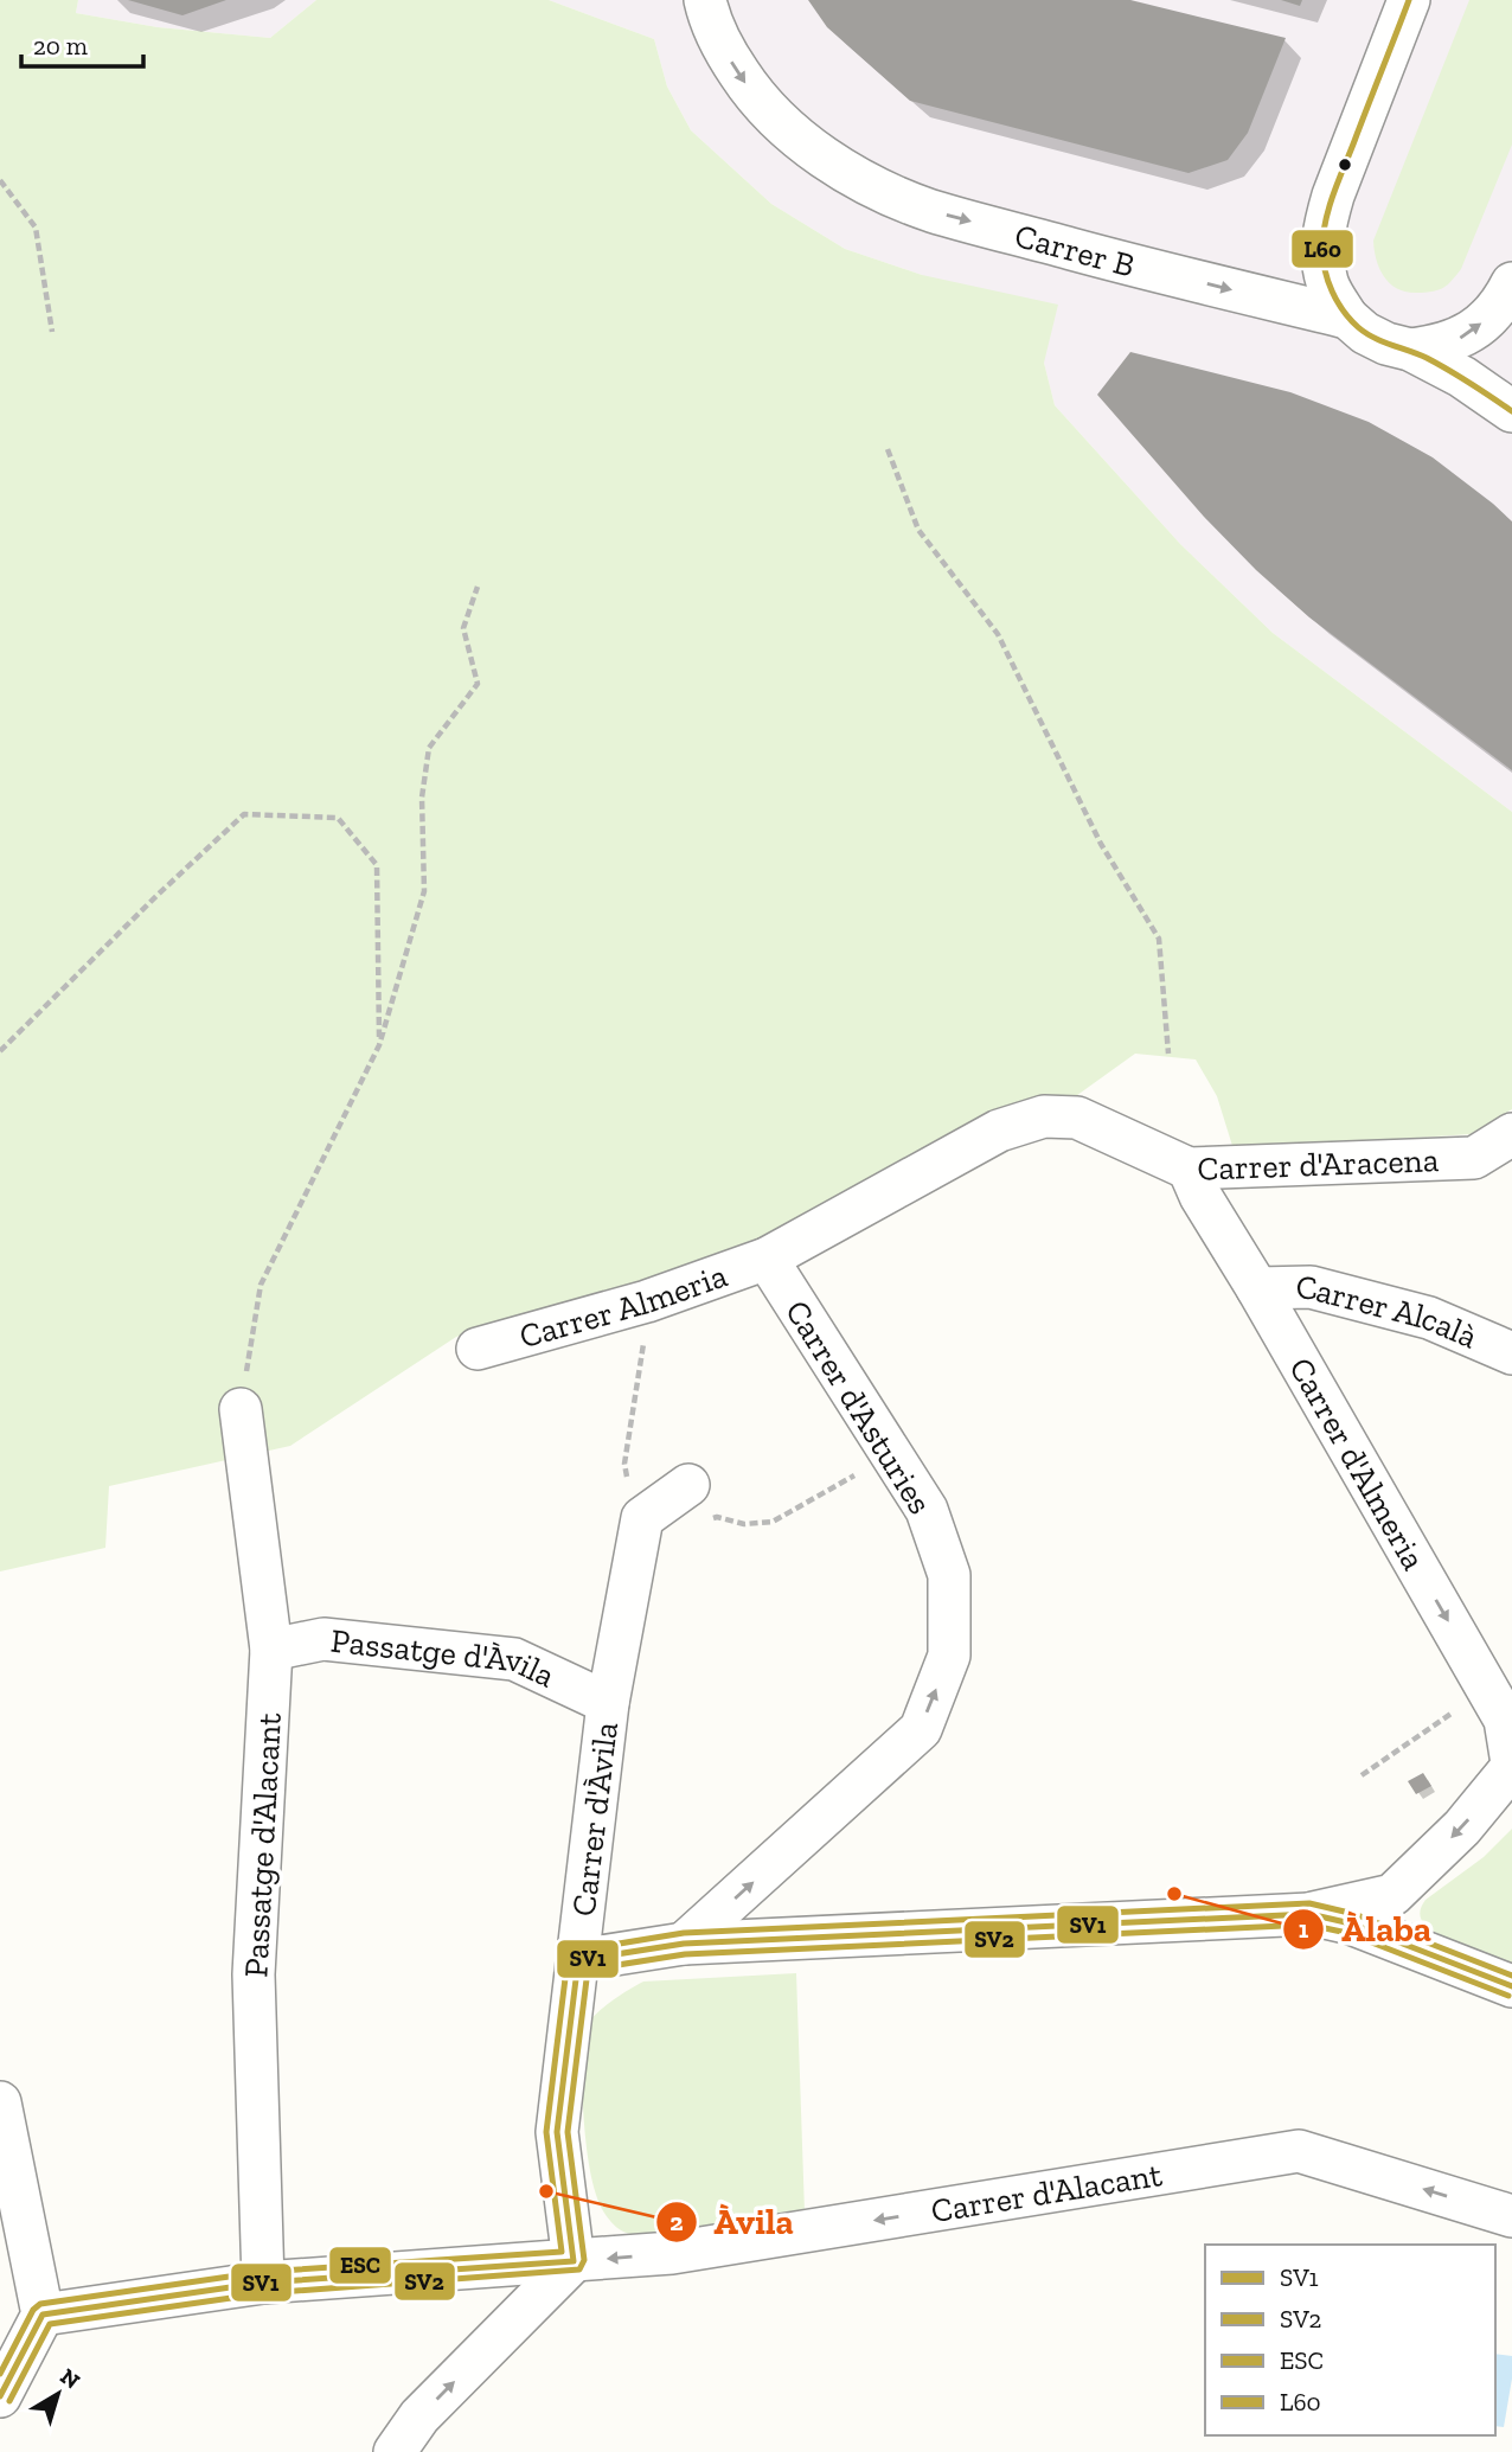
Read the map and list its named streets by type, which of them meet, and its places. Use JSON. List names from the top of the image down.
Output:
{
  "streets": {
    "street": [
      "Carrer B",
      "Carrer d'Aracena",
      "Carrer Almeria",
      "Carrer Alcalà",
      "Carrer d'Asturies",
      "Carrer d'Almeria",
      "Passatge d'Àvila",
      "Carrer d'Àvila",
      "Passatge d'Alacant",
      "Carrer d'Alacant"
    ]
  },
  "crossings": [
    ["Carrer d'Aracena", "Carrer Almeria"],
    ["Carrer d'Aracena", "Carrer d'Asturies"],
    ["Carrer d'Aracena", "Carrer d'Almeria"],
    ["Carrer Almeria", "Carrer d'Asturies"],
    ["Carrer Alcalà", "Carrer d'Almeria"],
    ["Passatge d'Àvila", "Carrer d'Àvila"],
    ["Passatge d'Àvila", "Passatge d'Alacant"],
    ["Carrer d'Àvila", "Carrer d'Alacant"],
    ["Passatge d'Alacant", "Carrer d'Alacant"]
  ],
  "one_way": ["Carrer B", "Carrer d'Asturies", "Carrer d'Almeria"],
  "places": ["Àlaba", "Àvila"],
  "lines": [
    "transit line L60",
    "transit line ESC",
    "transit line SV1",
    "transit line SV2"
  ],
  "legend": [
    "SV1",
    "SV2",
    "ESC",
    "L60"
  ],
  "scale_bar": "20 m",
  "north": "top right"
}
